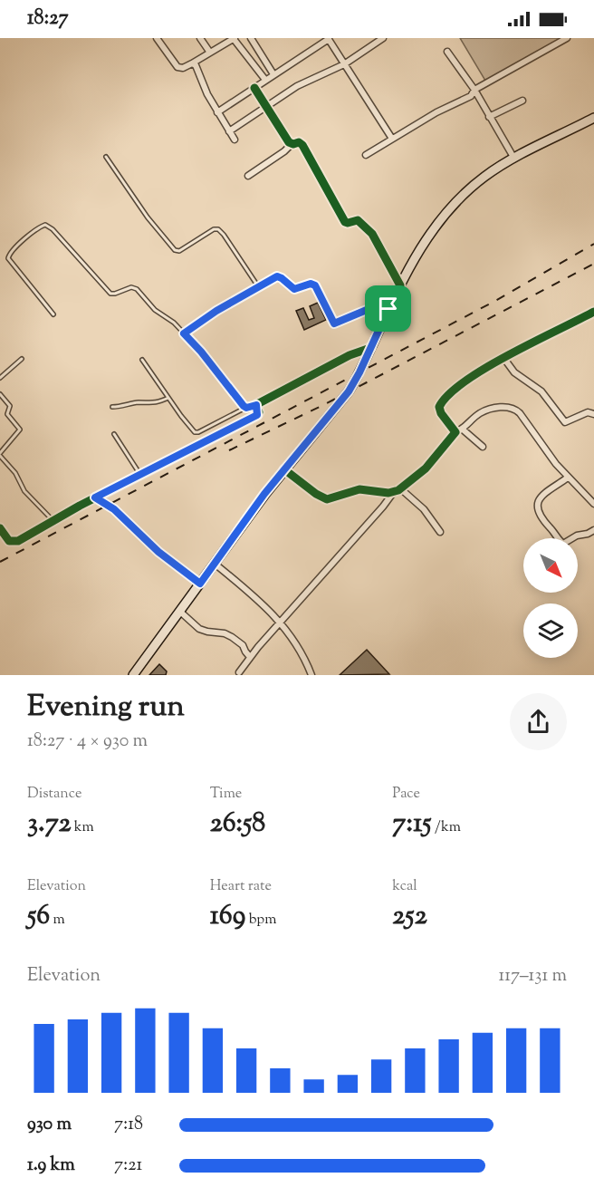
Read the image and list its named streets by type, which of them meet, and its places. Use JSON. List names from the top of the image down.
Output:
{
  "north": "bottom right",
  "page": {
    "status": "18:27",
    "heading": ["Evening run", "18:27 · 4 × 930 m"],
    "stats": [
      ["Distance", "3.72 km"],
      ["Time", "26:58"],
      ["Pace", "7:15 /km"],
      ["Elevation", "56 m"],
      ["Heart rate", "169 bpm"],
      ["kcal", "252"]
    ],
    "chart": ["Elevation", "117–131 m"],
    "list": [
      {
        "name": "930 m",
        "note": "7:18"
      },
      {
        "name": "1.9 km",
        "note": "7:21"
      }
    ]
  }
}
